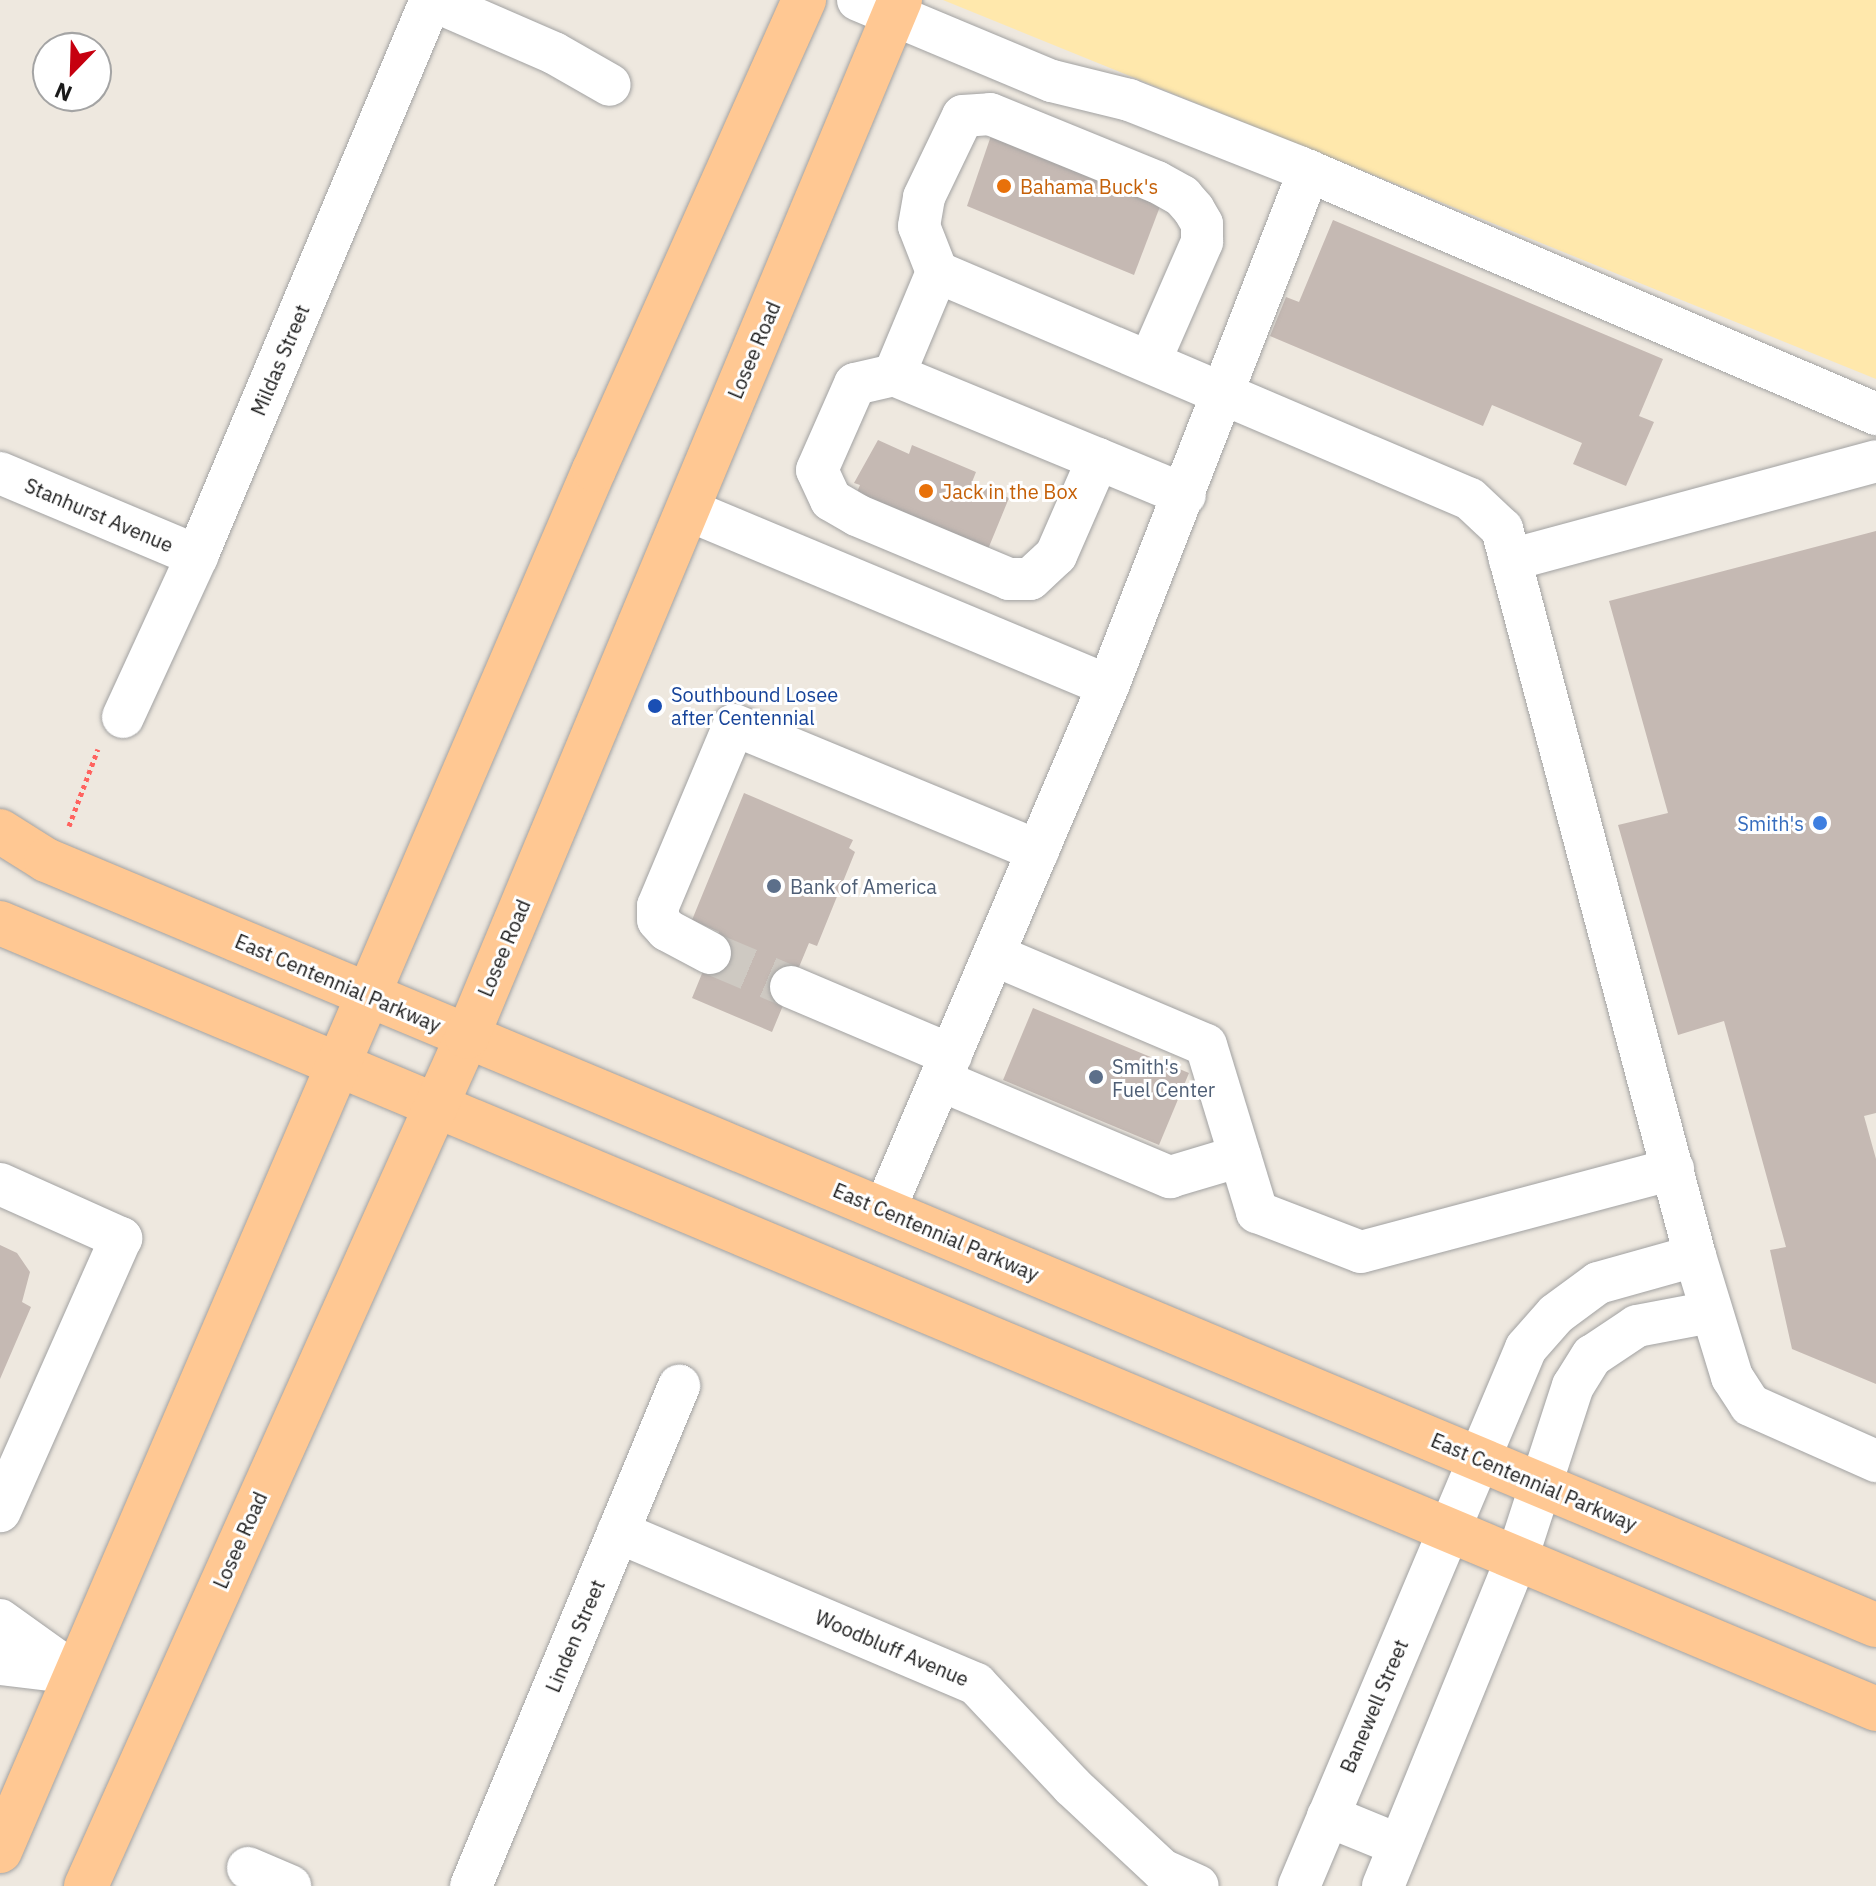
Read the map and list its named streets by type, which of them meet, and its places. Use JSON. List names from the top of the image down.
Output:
{
  "streets": {
    "main road": ["Losee Road", "East Centennial Parkway"],
    "street": [
      "Mildas Street",
      "Stanhurst Avenue",
      "Linden Street",
      "Woodbluff Avenue",
      "Banewell Street"
    ]
  },
  "crossings": [
    ["Losee Road", "East Centennial Parkway"],
    ["Mildas Street", "Stanhurst Avenue"],
    ["East Centennial Parkway", "Banewell Street"],
    ["Linden Street", "Woodbluff Avenue"]
  ],
  "places": [
    "Bahama Buck's",
    "Jack in the Box",
    "Southbound Losee after Centennial",
    "Smith's",
    "Bank of America",
    "Smith's Fuel Center"
  ],
  "north": "bottom left"
}
